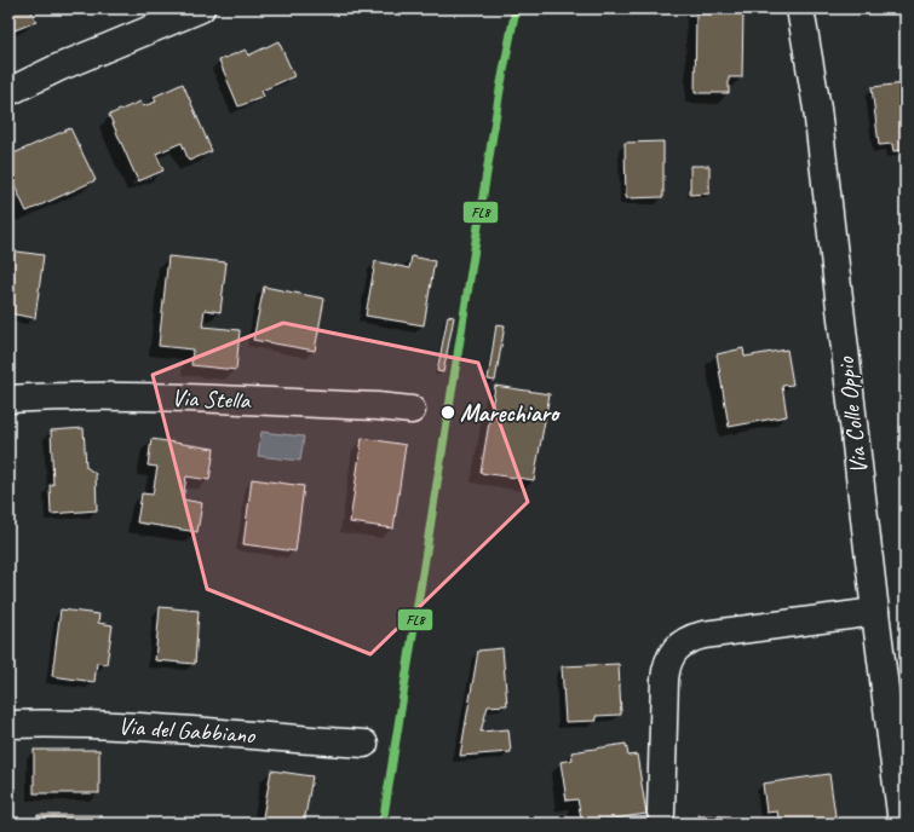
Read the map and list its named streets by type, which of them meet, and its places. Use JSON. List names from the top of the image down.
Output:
{
  "streets": {
    "street": ["Via Stella", "Via Colle Oppio", "Via del Gabbiano"]
  },
  "places": ["Marechiaro"],
  "lines": ["transit line FL8"]
}
